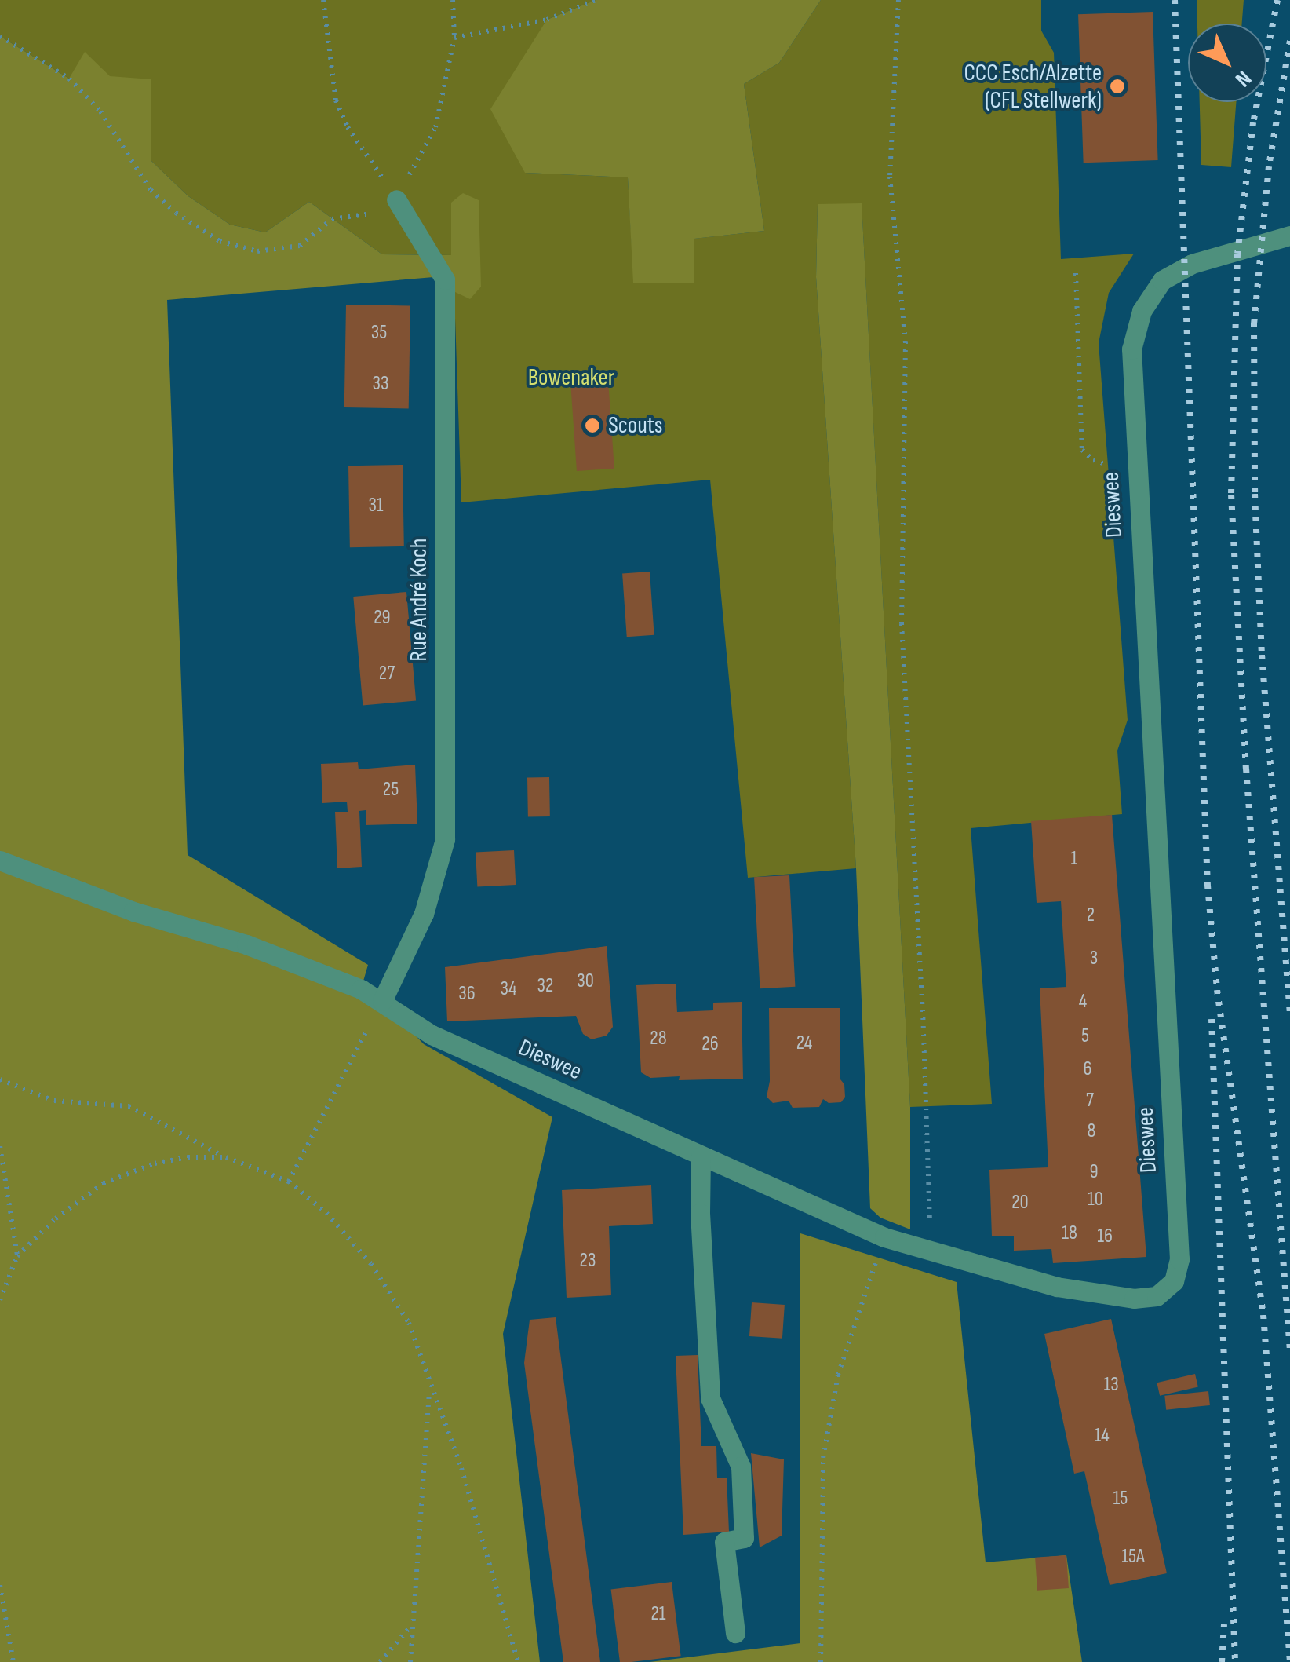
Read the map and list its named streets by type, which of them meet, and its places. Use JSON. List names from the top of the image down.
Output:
{
  "streets": {
    "street": ["Dieswee", "Rue André Koch"]
  },
  "crossings": [
    ["Dieswee", "Rue André Koch"]
  ],
  "parks": ["Bowenaker"],
  "places": ["CCC Esch/Alzette (CFL Stellwerk)", "Scouts"],
  "house_numbers": [
    "35",
    "33",
    "31",
    "29",
    "27",
    "25",
    "1",
    "2",
    "3",
    "30",
    "32",
    "34",
    "36",
    "4",
    "5",
    "28",
    "24",
    "26",
    "6",
    "7",
    "8",
    "9",
    "10",
    "20",
    "18",
    "16",
    "23",
    "13",
    "14",
    "15",
    "15A",
    "21"
  ],
  "north": "bottom right"
}
